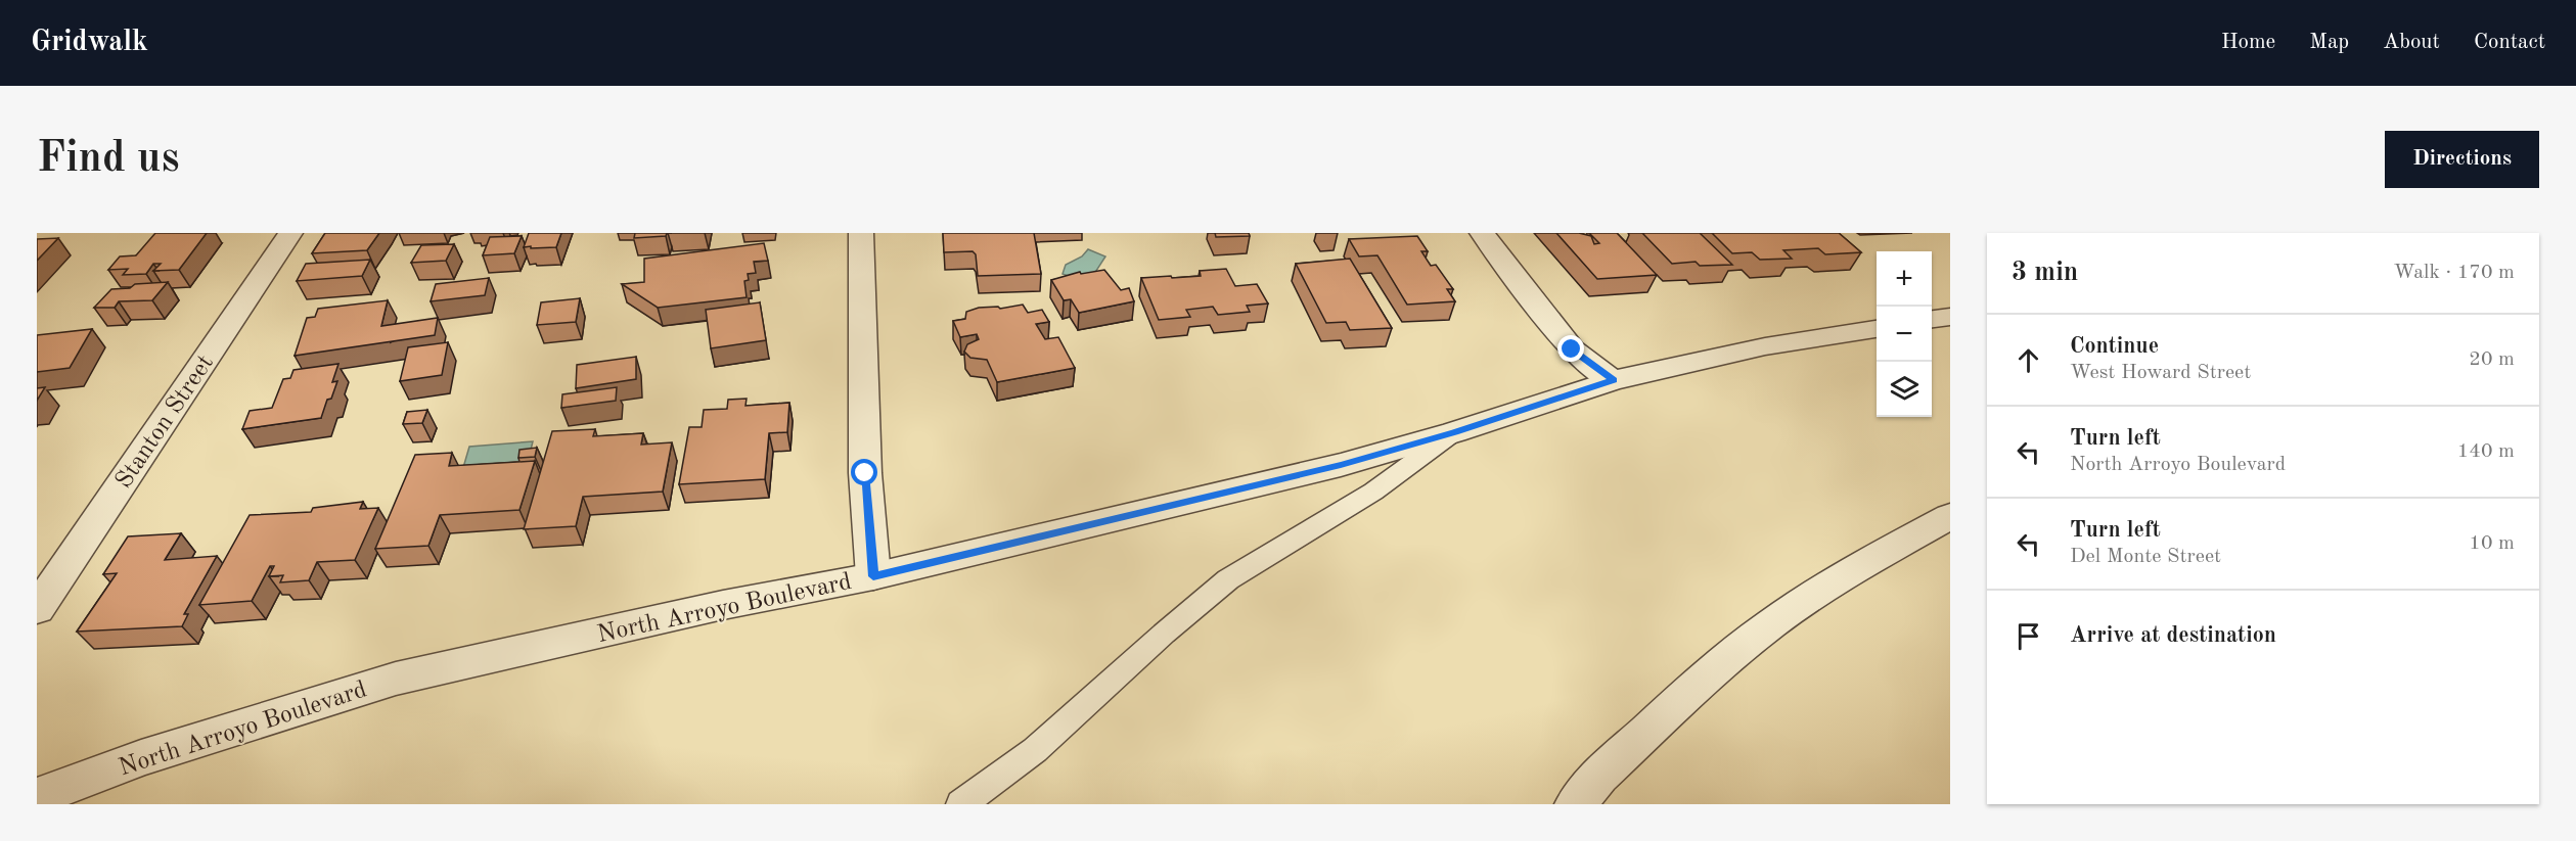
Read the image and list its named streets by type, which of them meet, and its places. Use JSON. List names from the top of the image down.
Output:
{
  "streets": {
    "street": ["Stanton Street", "North Arroyo Boulevard"]
  },
  "page": {
    "header": "Gridwalk",
    "nav": [
      "Home",
      "Map",
      "About",
      "Contact"
    ],
    "buttons": "Directions",
    "title": "Find us",
    "heading": ["3 min", "Walk · 170 m"],
    "map_buttons": ["+", "−"],
    "list": [
      ["Continue", "West Howard Street", "20 m"],
      ["Turn left", "North Arroyo Boulevard", "140 m"],
      ["Turn left", "Del Monte Street", "10 m"],
      "Arrive at destination"
    ]
  }
}
